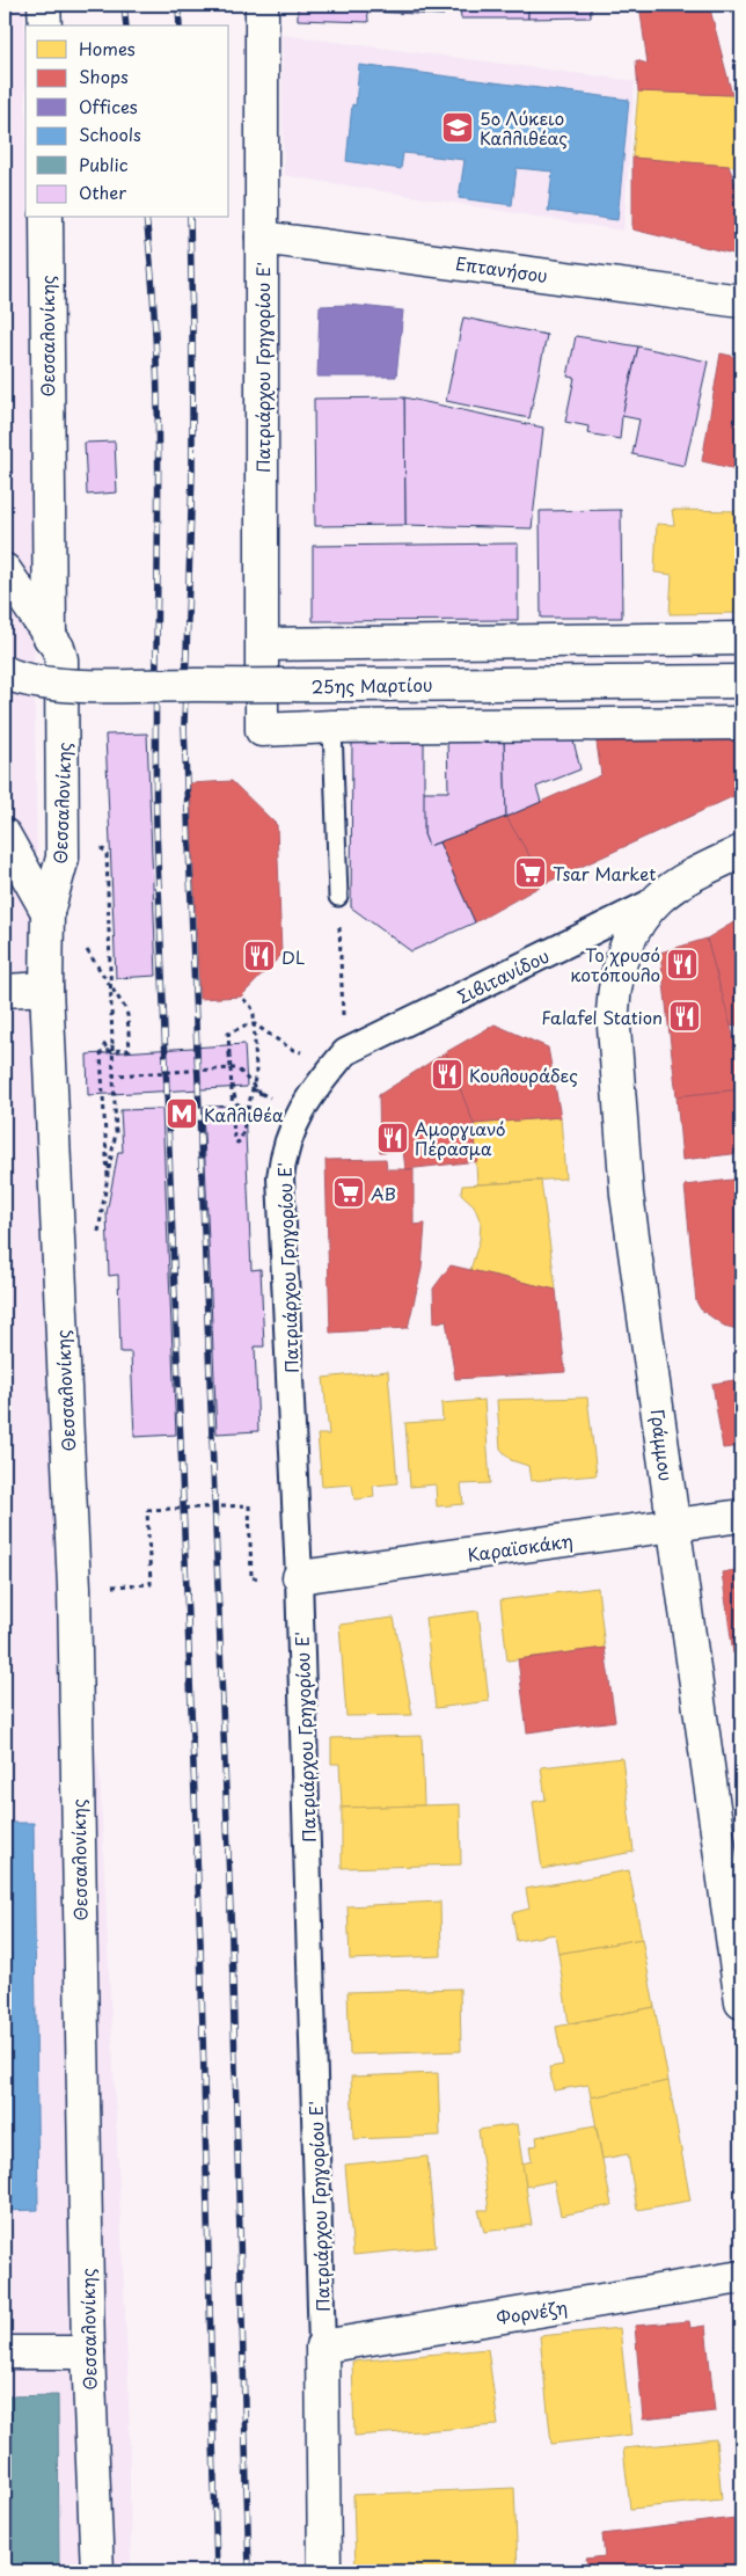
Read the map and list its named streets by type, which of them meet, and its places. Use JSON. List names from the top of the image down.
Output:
{
  "streets": {
    "street": [
      "Επτανήσου",
      "Θεσσαλονίκης",
      "Πατριάρχου Γρηγορίου Ε'",
      "25ης Μαρτίου",
      "Σιβιτανίδου",
      "Γράμμου",
      "Καραϊσκάκη",
      "Φορνέζη"
    ]
  },
  "crossings": [
    ["Επτανήσου", "Πατριάρχου Γρηγορίου Ε'"],
    ["Πατριάρχου Γρηγορίου Ε'", "Σιβιτανίδου"],
    ["Πατριάρχου Γρηγορίου Ε'", "Καραϊσκάκη"],
    ["Πατριάρχου Γρηγορίου Ε'", "Φορνέζη"],
    ["Σιβιτανίδου", "Γράμμου"],
    ["Γράμμου", "Καραϊσκάκη"]
  ],
  "places": {
    "school or university": ["5ο Λύκειο Καλλιθέας"],
    "supermarket": ["Tsar Market", "ΑΒ"],
    "restaurant": [
      "DL",
      "Το χρυσό κοτόπουλο",
      "Falafel Station",
      "Κουλουράδες",
      "Αμοργιανό Πέρασμα"
    ],
    "metro station": ["Καλλιθέα"]
  },
  "legend": [
    "Homes",
    "Shops",
    "Offices",
    "Schools",
    "Public",
    "Other"
  ]
}
